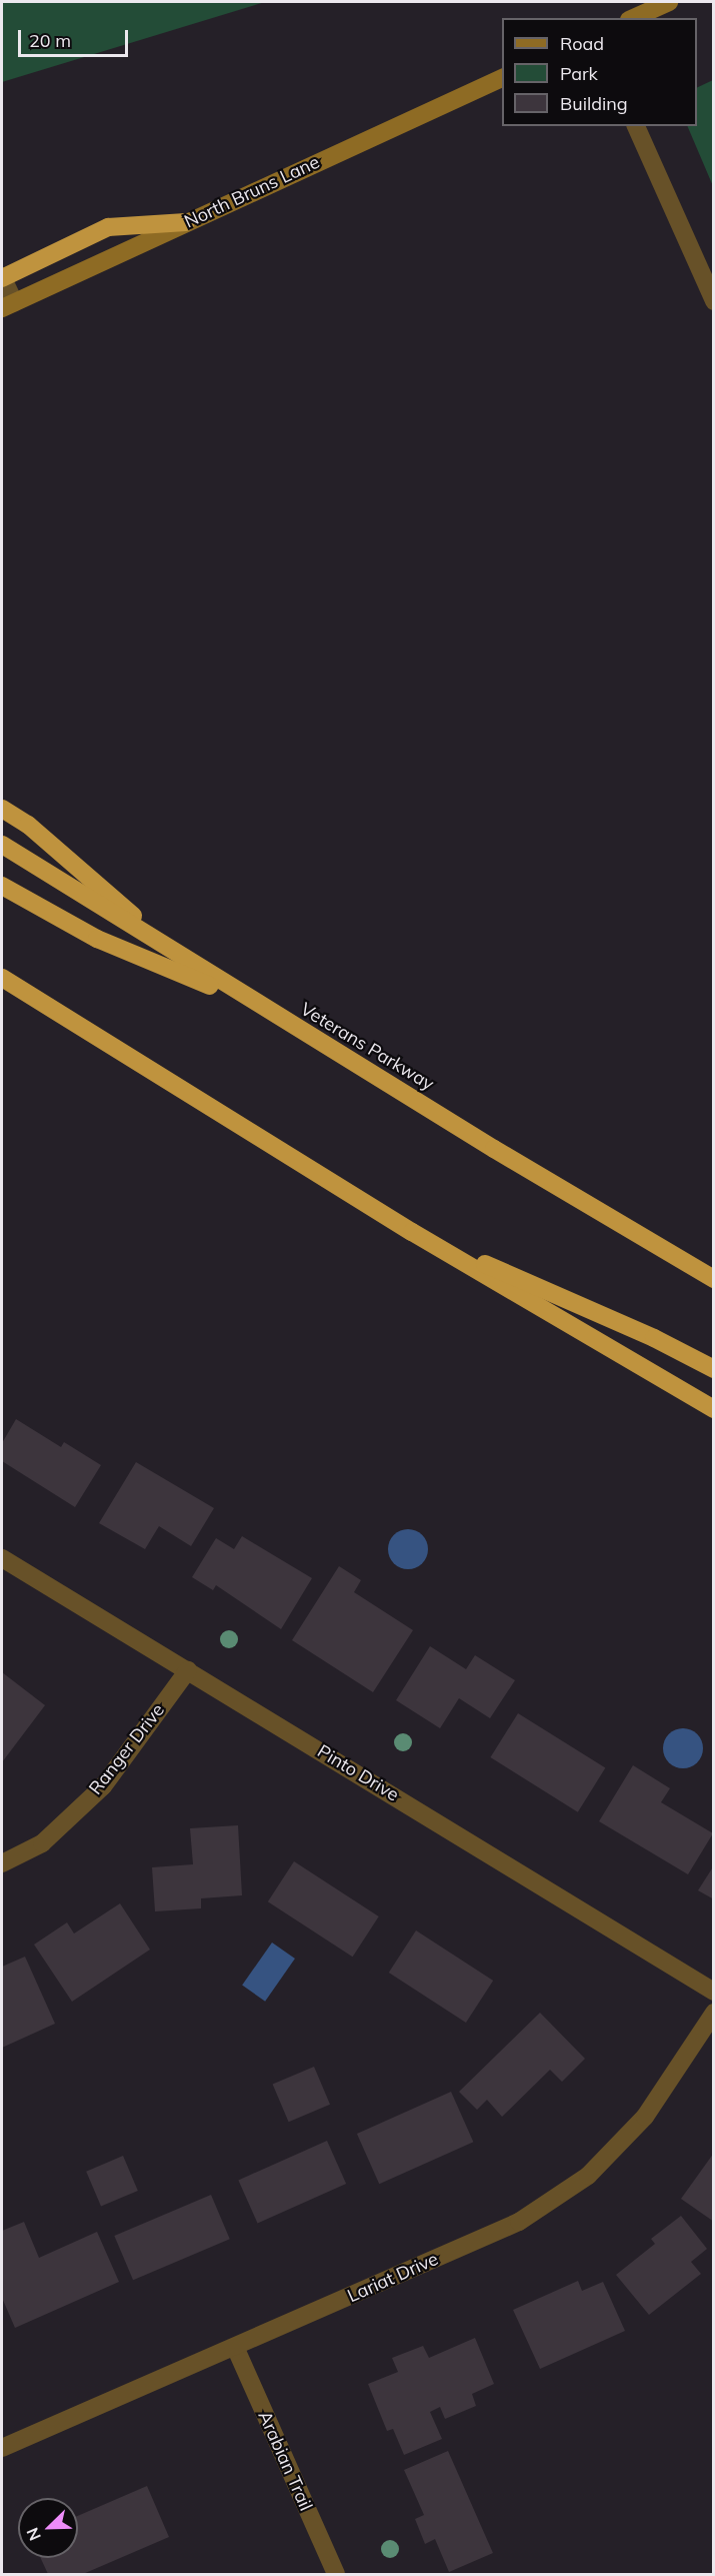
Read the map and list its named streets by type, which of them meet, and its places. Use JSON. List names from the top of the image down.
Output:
{
  "streets": {
    "highway": ["Veterans Parkway"],
    "main road": ["North Bruns Lane"],
    "street": [
      "Ranger Drive",
      "Pinto Drive",
      "Lariat Drive",
      "Arabian Trail"
    ]
  },
  "crossings": [
    ["Ranger Drive", "Pinto Drive"],
    ["Lariat Drive", "Arabian Trail"]
  ],
  "legend": ["Road", "Park", "Building"],
  "scale_bar": "20 m",
  "north": "bottom left"
}
